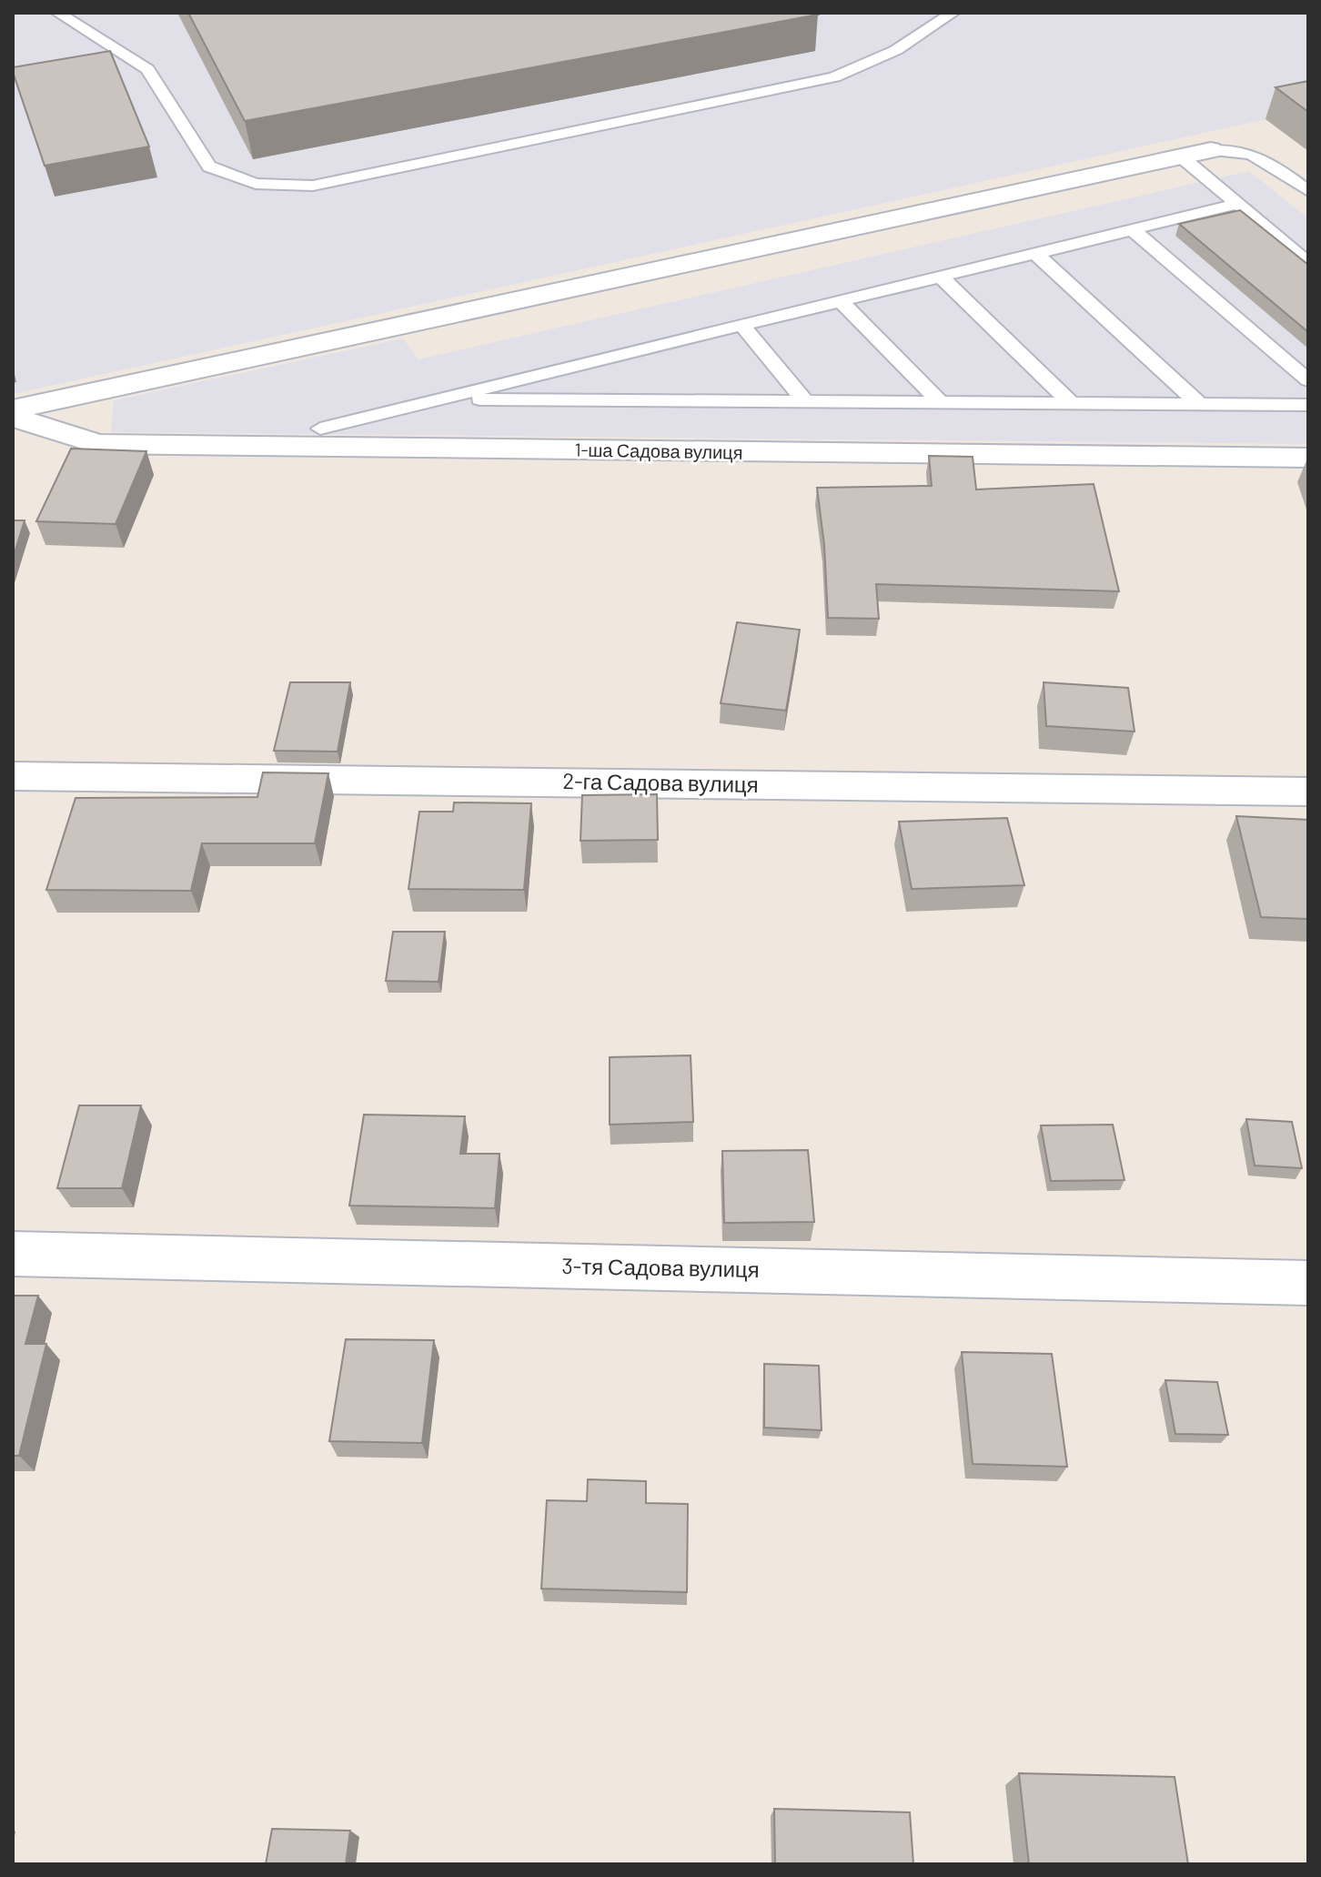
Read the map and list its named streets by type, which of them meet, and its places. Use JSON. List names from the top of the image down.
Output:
{
  "streets": {
    "street": ["1-ша Садова вулиця", "2-га Садова вулиця", "3-тя Садова вулиця"]
  }
}
